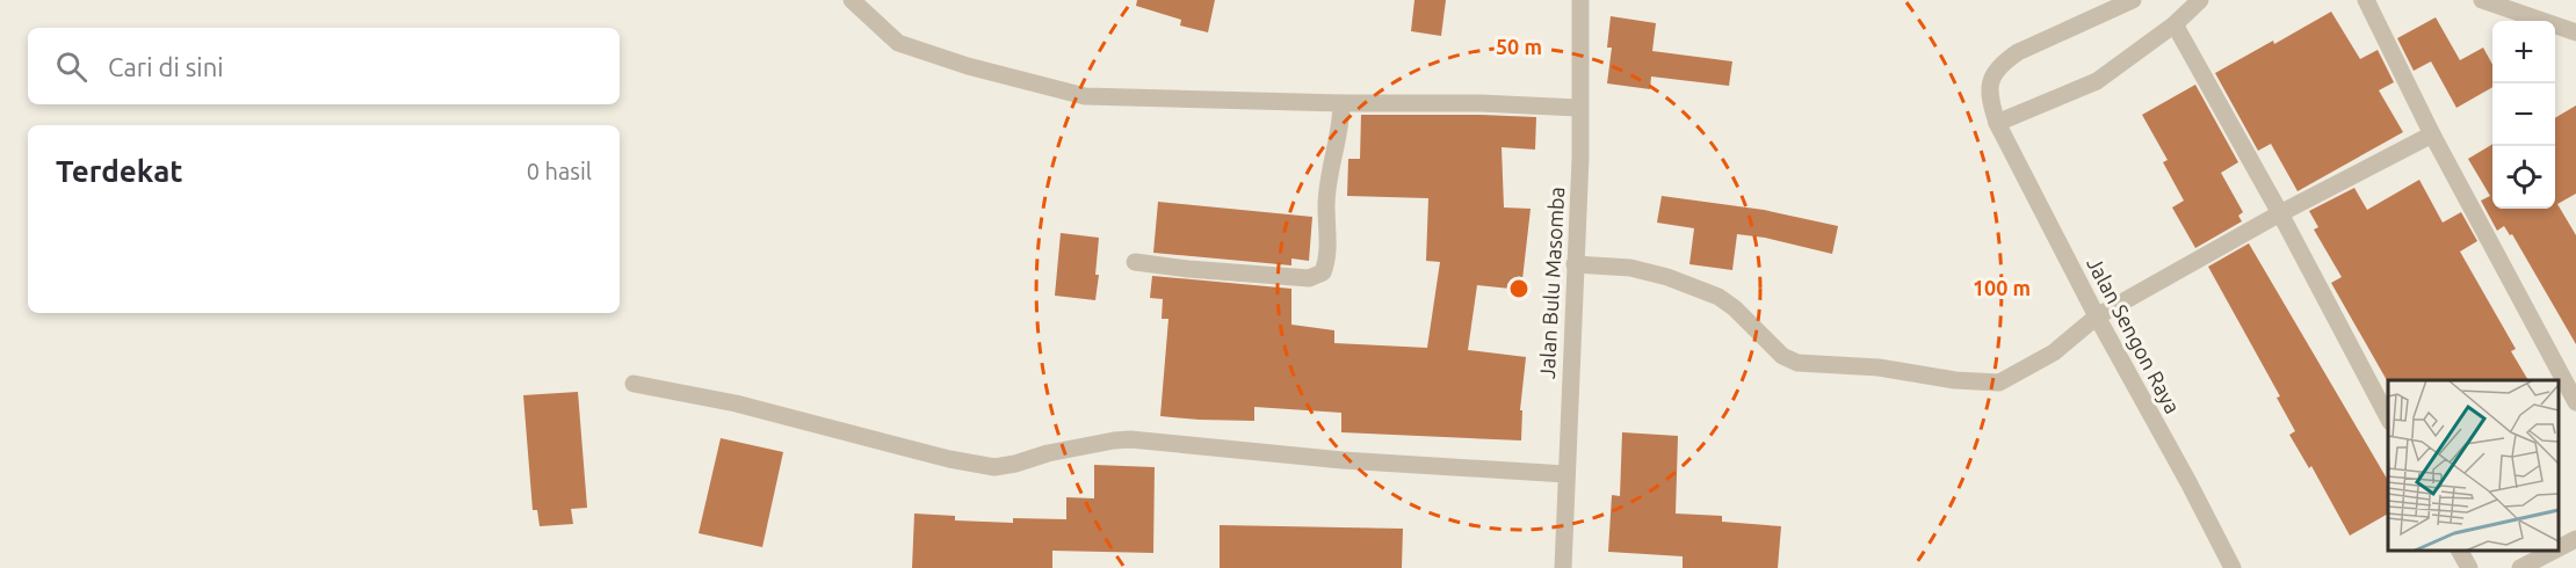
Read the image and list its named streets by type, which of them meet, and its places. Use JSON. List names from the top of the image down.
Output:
{
  "streets": {
    "street": ["Jalan Bulu Masomba", "Jalan Sengon Raya"]
  },
  "page": {
    "map_buttons": ["+", "−"],
    "search": "Cari di sini",
    "heading": ["Terdekat", "0 hasil"]
  },
  "rings": ["50 m", "100 m"]
}
